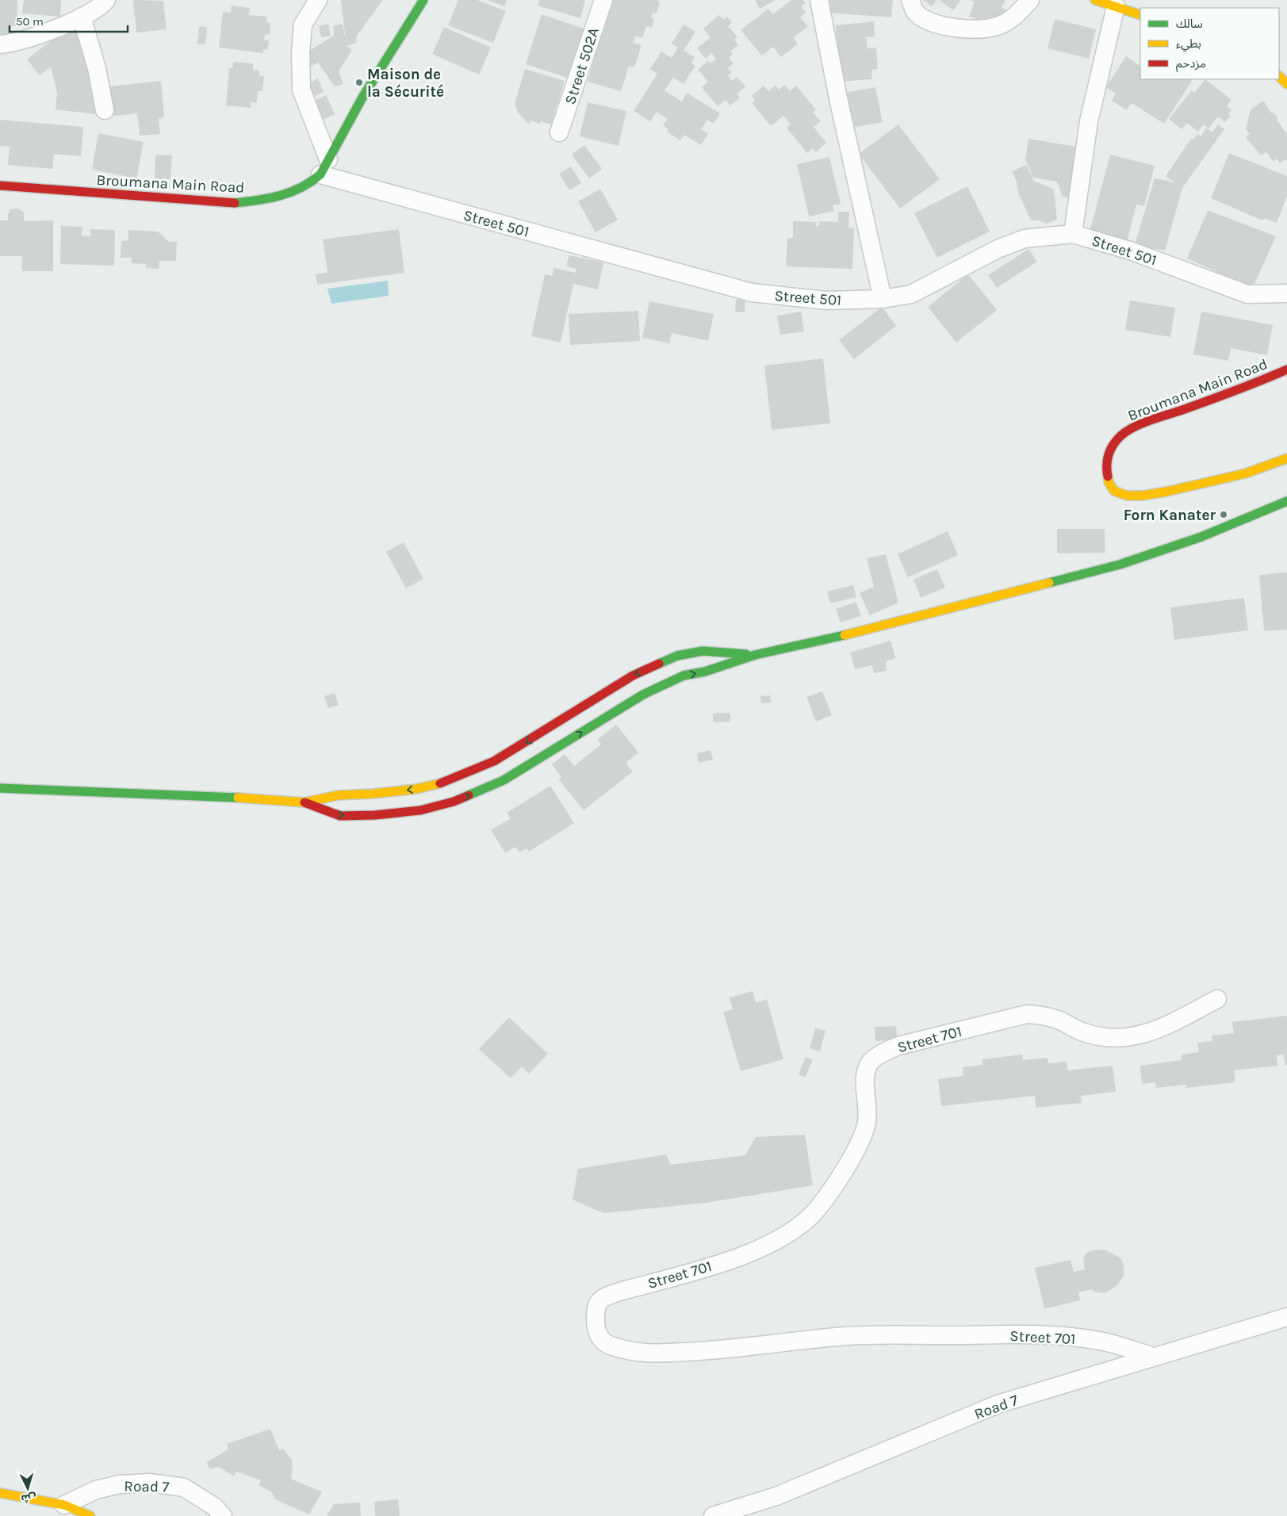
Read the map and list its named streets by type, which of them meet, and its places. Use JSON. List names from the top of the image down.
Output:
{
  "streets": {
    "street": [
      "Street 502A",
      "Broumana Main Road",
      "Street 501",
      "Street 701",
      "Road 7"
    ]
  },
  "crossings": [
    ["Broumana Main Road", "Street 501"],
    ["Street 701", "Road 7"]
  ],
  "places": ["Maison de la Sécurité", "Forn Kanater"],
  "legend": ["سالك", "بطيء", "مزدحم"],
  "scale_bar": "50 m",
  "north": "bottom"
}
